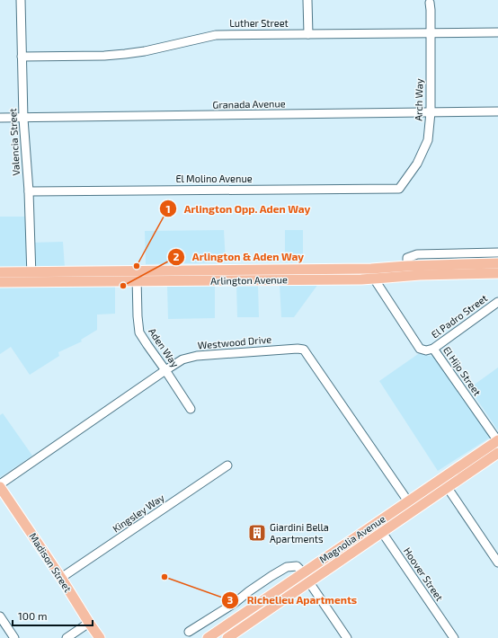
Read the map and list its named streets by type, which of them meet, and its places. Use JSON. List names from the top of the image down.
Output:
{
  "streets": {
    "main road": ["Arlington Avenue", "Magnolia Avenue", "Madison Street"],
    "street": [
      "Luther Street",
      "Arch Way",
      "Granada Avenue",
      "Valencia Street",
      "El Molino Avenue",
      "El Padro Street",
      "Westwood Drive",
      "Aden Way",
      "El Hijo Street",
      "Kingsley Way",
      "Hoover Street"
    ]
  },
  "crossings": [
    ["Luther Street", "Arch Way"],
    ["Luther Street", "Valencia Street"],
    ["Arch Way", "Granada Avenue"],
    ["Arch Way", "El Molino Avenue"],
    ["Granada Avenue", "Valencia Street"],
    ["Valencia Street", "El Molino Avenue"],
    ["Valencia Street", "Arlington Avenue"],
    ["Arlington Avenue", "Aden Way"],
    ["Arlington Avenue", "El Hijo Street"],
    ["El Padro Street", "El Hijo Street"],
    ["Westwood Drive", "Aden Way"],
    ["Westwood Drive", "Magnolia Avenue"],
    ["El Hijo Street", "Magnolia Avenue"],
    ["Kingsley Way", "Madison Street"],
    ["Magnolia Avenue", "Hoover Street"]
  ],
  "places": {
    "other": ["Arlington Opp. Aden Way", "Arlington & Aden Way", "Richelieu Apartments"],
    "building": ["Giardini Bella Apartments"]
  },
  "scale_bar": "100 m"
}
